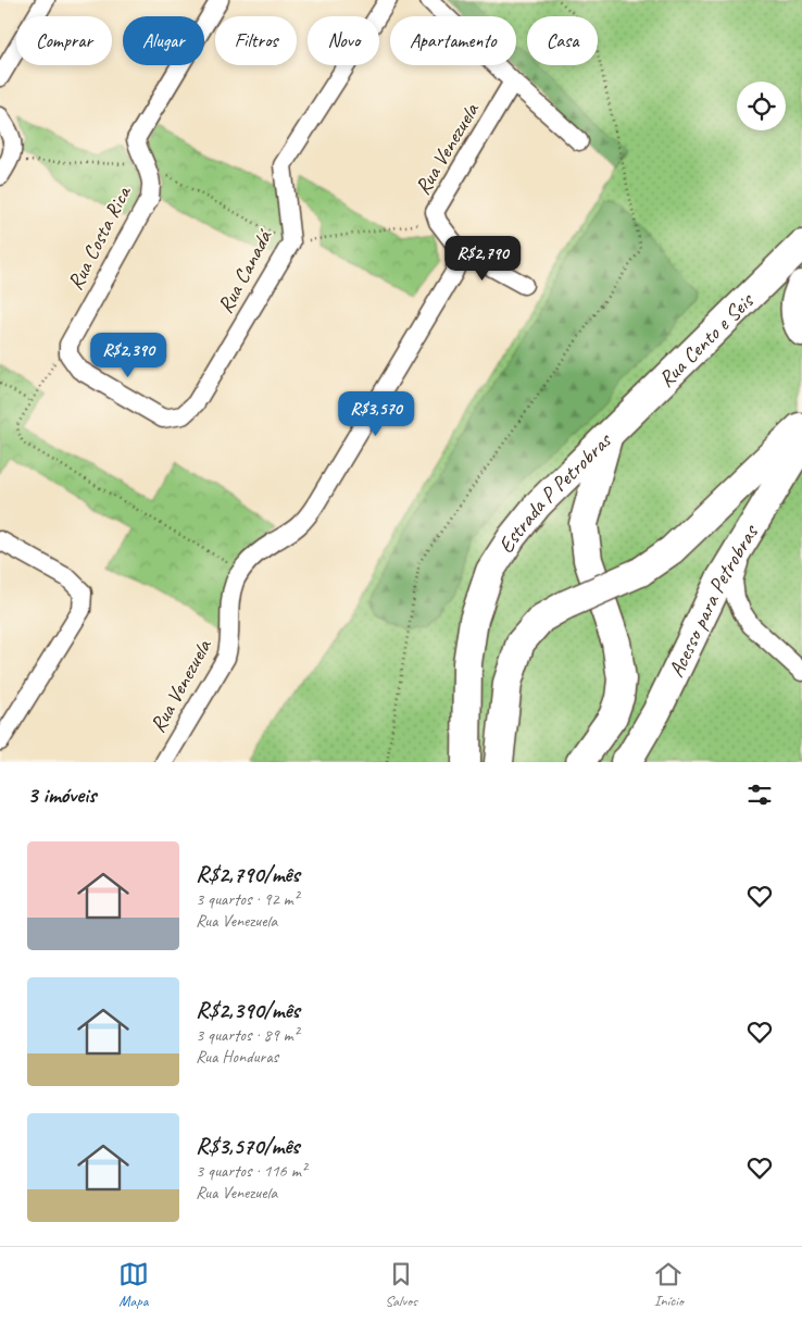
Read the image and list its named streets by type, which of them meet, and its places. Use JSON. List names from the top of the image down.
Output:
{
  "streets": {
    "main road": ["Rua Cento e Seis", "Estrada P Petrobras", "Acesso para Petrobras"],
    "street": ["Rua Venezuela", "Rua Costa Rica", "Rua Canadá"]
  },
  "crossings": [
    ["Rua Costa Rica", "Rua Canadá"],
    ["Rua Cento e Seis", "Estrada P Petrobras"]
  ],
  "page": {
    "chip": [
      "Comprar",
      "Alugar",
      "Filtros",
      "Novo",
      "Apartamento",
      "Casa"
    ],
    "price": ["R$2,790", "R$2,390", "R$3,570"],
    "heading": "3 imóveis",
    "list": [
      {
        "name": "R$2,790/mês",
        "note": "3 quartos · 92 m² · Rua Venezuela"
      },
      {
        "name": "R$2,390/mês",
        "note": "3 quartos · 89 m² · Rua Honduras"
      },
      {
        "name": "R$3,570/mês",
        "note": "3 quartos · 116 m² · Rua Venezuela"
      }
    ],
    "tabs": ["Mapa", "Salvos", "Início"]
  }
}
